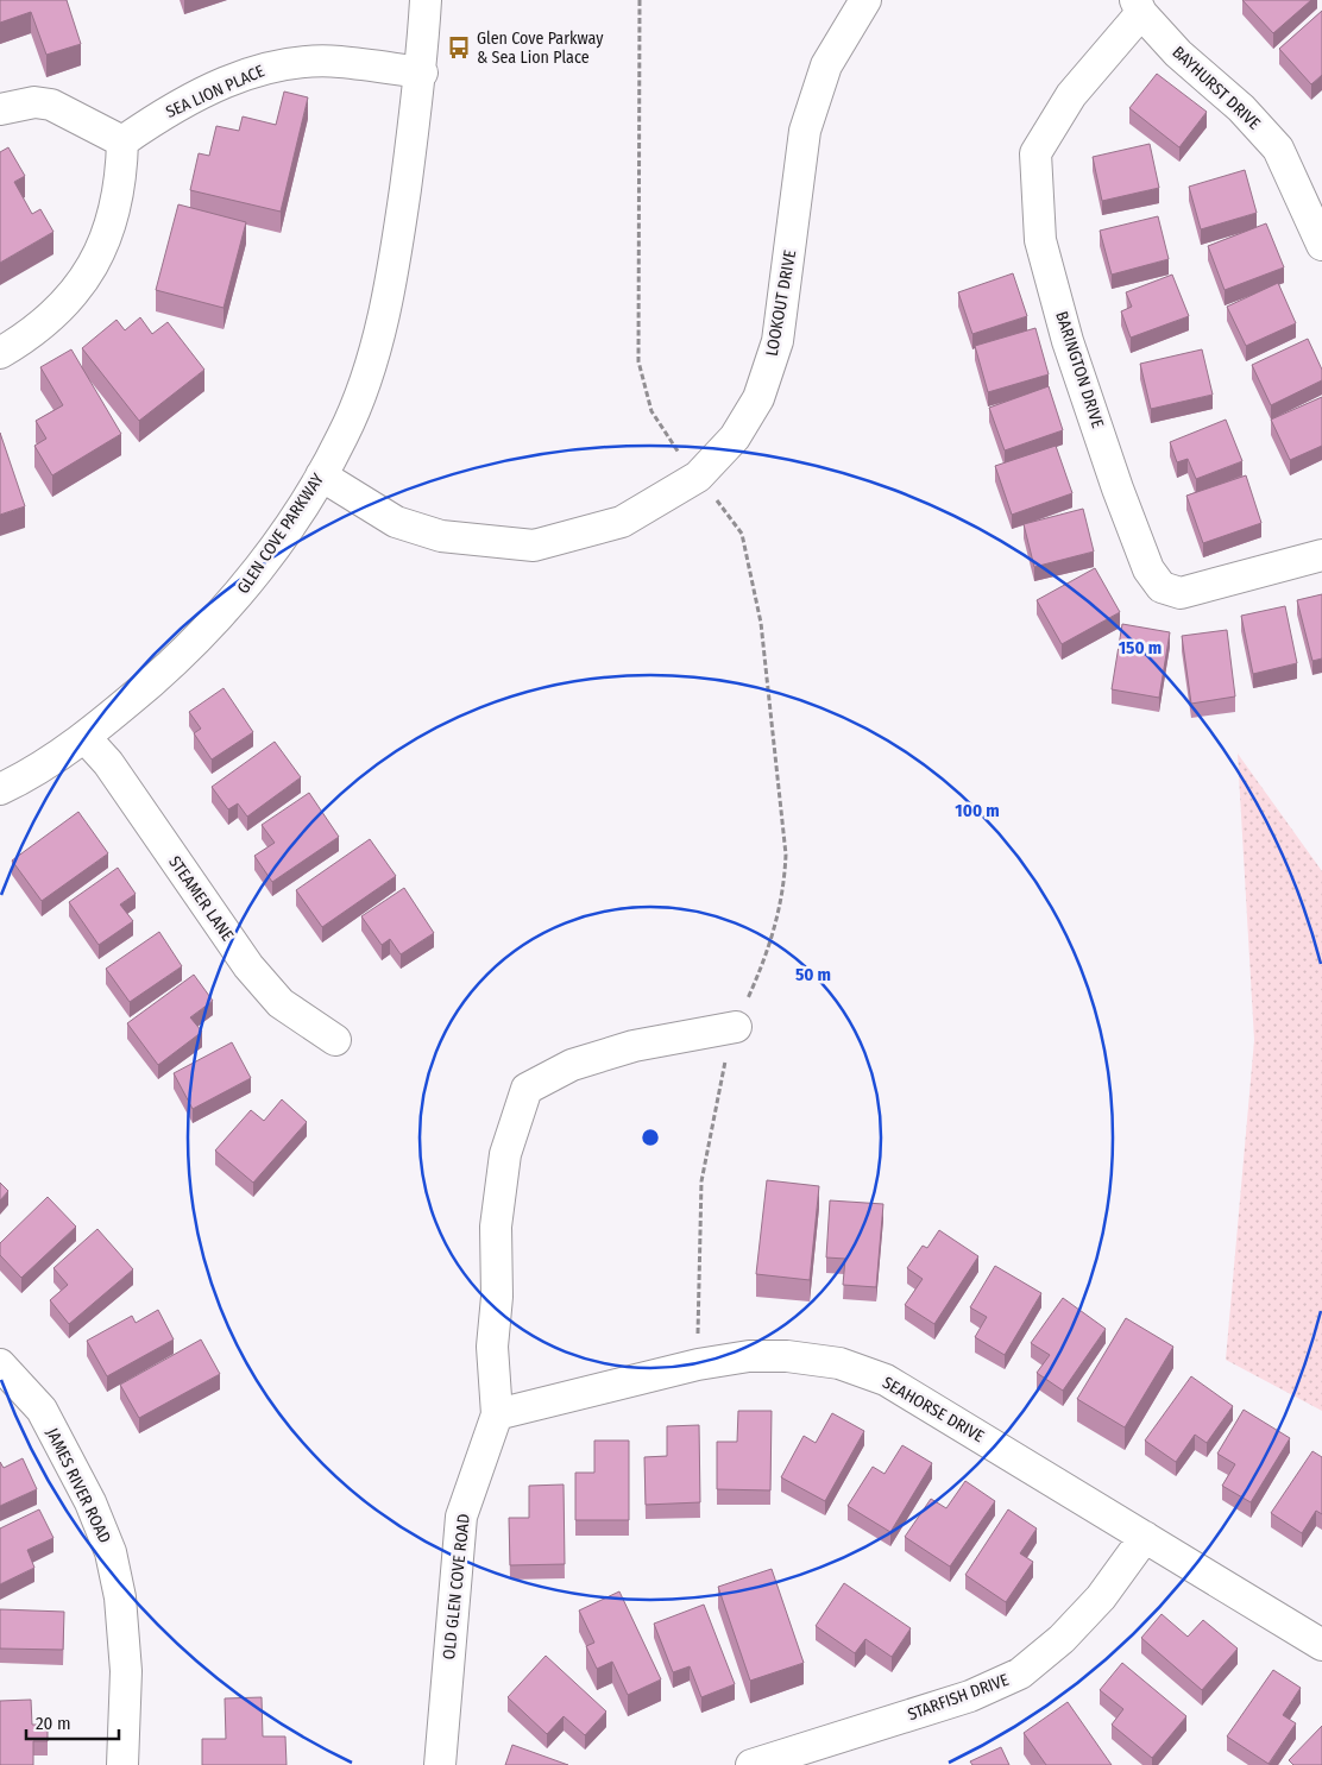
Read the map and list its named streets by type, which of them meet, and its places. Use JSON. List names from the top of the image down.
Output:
{
  "streets": {
    "street": [
      "BAYHURST DRIVE",
      "SEA LION PLACE",
      "LOOKOUT DRIVE",
      "BARINGTON DRIVE",
      "GLEN COVE PARKWAY",
      "STEAMER LANE",
      "SEAHORSE DRIVE",
      "JAMES RIVER ROAD",
      "OLD GLEN COVE ROAD",
      "STARFISH DRIVE"
    ]
  },
  "crossings": [
    ["BAYHURST DRIVE", "BARINGTON DRIVE"],
    ["SEA LION PLACE", "GLEN COVE PARKWAY"],
    ["LOOKOUT DRIVE", "GLEN COVE PARKWAY"],
    ["GLEN COVE PARKWAY", "STEAMER LANE"],
    ["SEAHORSE DRIVE", "OLD GLEN COVE ROAD"],
    ["SEAHORSE DRIVE", "STARFISH DRIVE"]
  ],
  "places": {
    "bus stop": ["Glen Cove Parkway & Sea Lion Place"]
  },
  "scale_bar": "20 m",
  "rings": ["150 m", "100 m", "50 m"]
}
